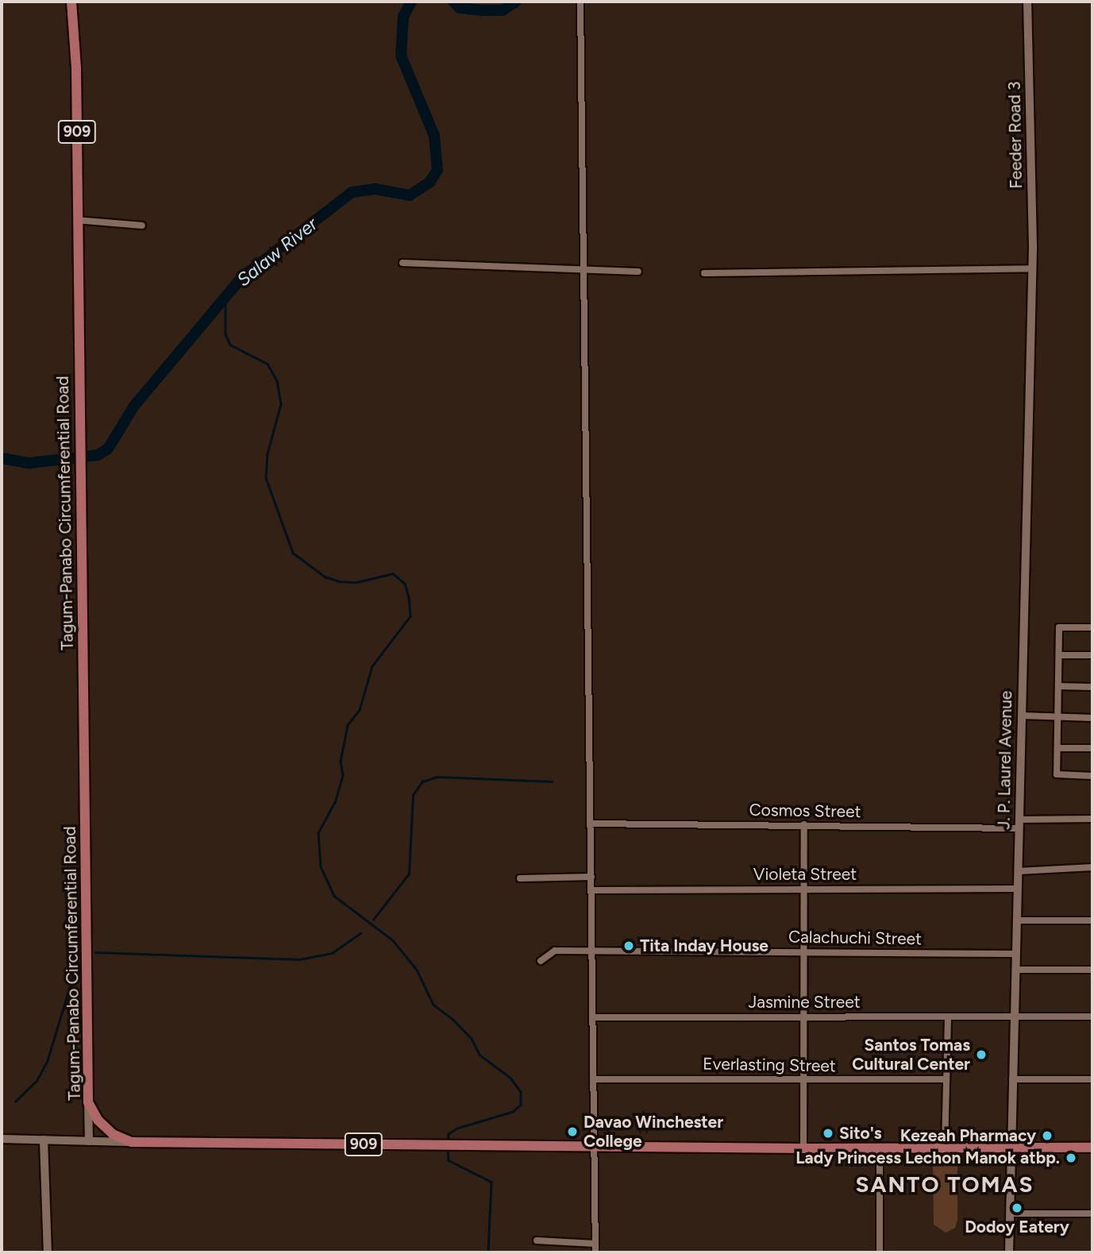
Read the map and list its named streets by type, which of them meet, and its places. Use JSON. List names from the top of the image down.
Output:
{
  "streets": {
    "main road": ["909", "Tagum-Panabo Circumferential Road"],
    "street": [
      "Feeder Road 3",
      "J. P. Laurel Avenue",
      "Cosmos Street",
      "Violeta Street",
      "Calachuchi Street",
      "Jasmine Street",
      "Everlasting Street"
    ]
  },
  "crossings": [
    ["Feeder Road 3", "J. P. Laurel Avenue"],
    ["Tagum-Panabo Circumferential Road", "J. P. Laurel Avenue"],
    ["J. P. Laurel Avenue", "Cosmos Street"],
    ["J. P. Laurel Avenue", "Violeta Street"],
    ["J. P. Laurel Avenue", "Calachuchi Street"],
    ["J. P. Laurel Avenue", "Jasmine Street"]
  ],
  "districts": ["SANTO TOMAS"],
  "water": ["Salaw River"],
  "places": [
    "Tita Inday House",
    "Santos Tomas Cultural Center",
    "Davao Winchester College",
    "Sito's",
    "Kezeah Pharmacy",
    "Lady Princess Lechon Manok atbp.",
    "Dodoy Eatery"
  ]
}
